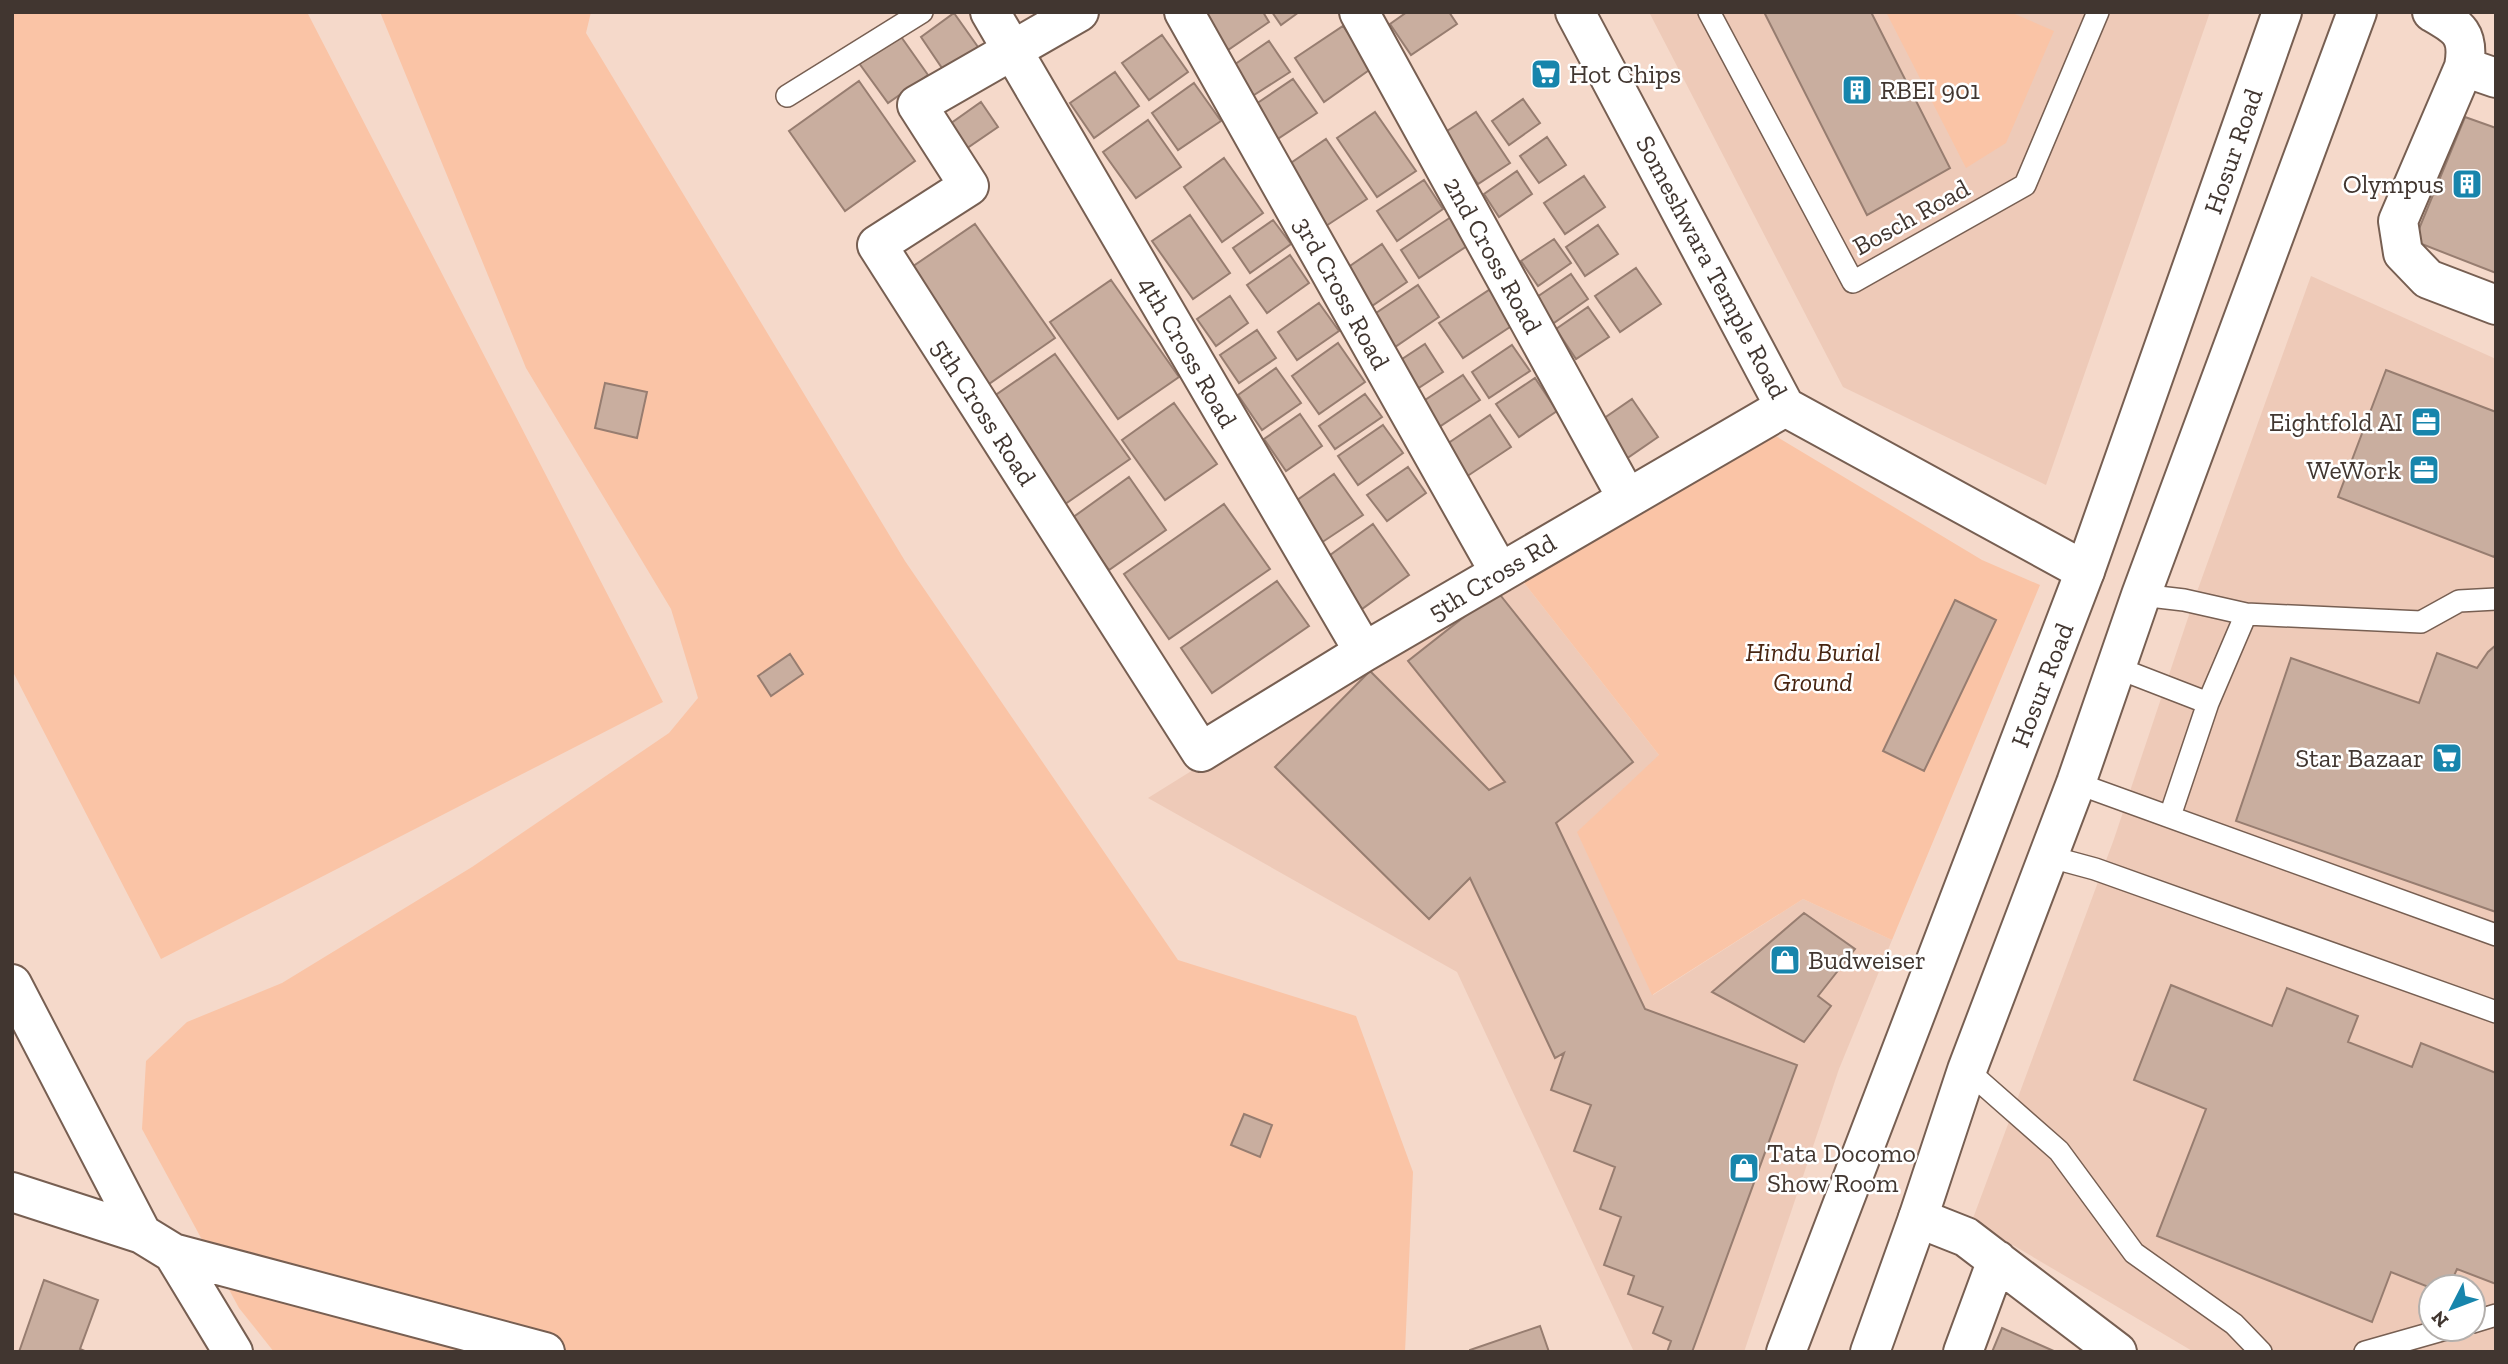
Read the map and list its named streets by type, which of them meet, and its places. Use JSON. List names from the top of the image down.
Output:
{
  "streets": {
    "street": [
      "Hosur Road",
      "2nd Cross Road",
      "Someshwara Temple Road",
      "3rd Cross Road",
      "4th Cross Road",
      "5th Cross Road",
      "5th Cross Rd"
    ],
    "lane": ["Bosch Road"]
  },
  "crossings": [
    ["Hosur Road", "Someshwara Temple Road"],
    ["2nd Cross Road", "5th Cross Rd"],
    ["Someshwara Temple Road", "5th Cross Rd"],
    ["3rd Cross Road", "5th Cross Rd"],
    ["4th Cross Road", "5th Cross Road"],
    ["4th Cross Road", "5th Cross Rd"],
    ["5th Cross Road", "5th Cross Rd"]
  ],
  "parks": ["Hindu Burial Ground"],
  "places": {
    "supermarket": ["Hot Chips", "Star Bazaar"],
    "building": ["RBEI 901", "Olympus"],
    "office": ["Eightfold AI", "WeWork"],
    "shop": ["Budweiser", "Tata Docomo Show Room"]
  },
  "north": "bottom left"
}
